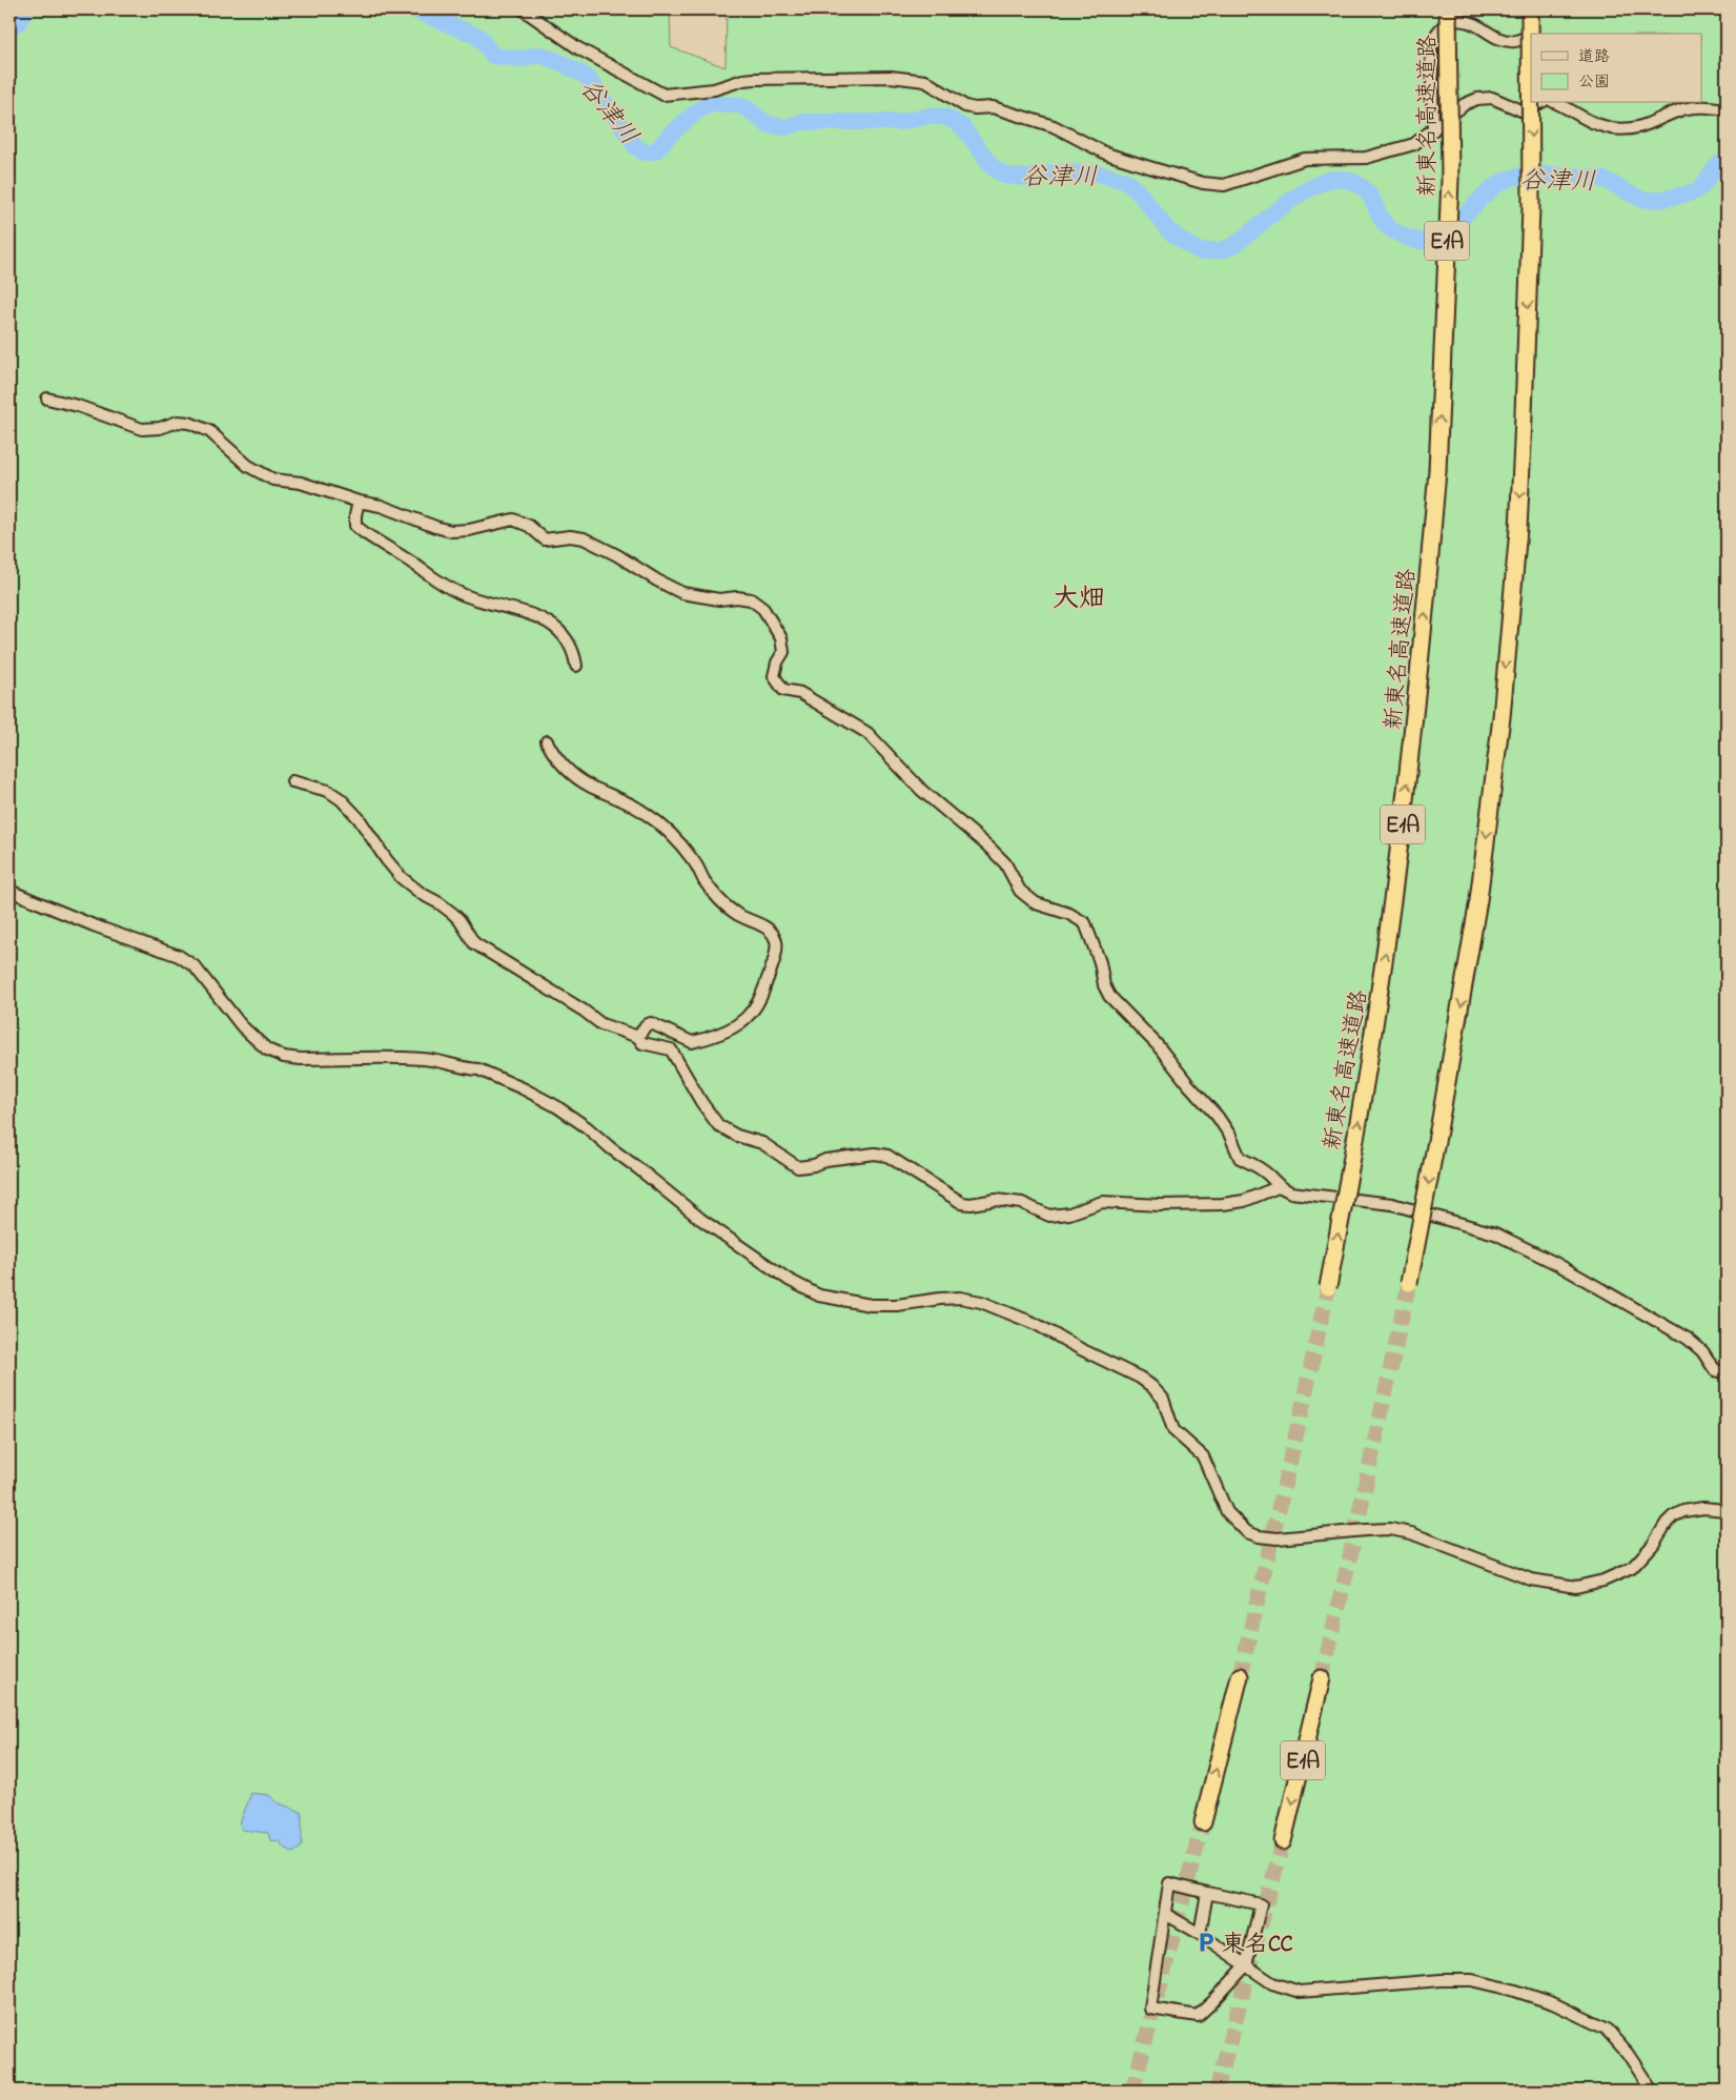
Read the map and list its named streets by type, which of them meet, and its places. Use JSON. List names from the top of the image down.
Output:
{
  "streets": {
    "highway": ["新東名高速道路", "E1A"]
  },
  "districts": ["大畑"],
  "water": ["谷津川"],
  "places": {
    "parking": ["東名CC"]
  },
  "legend": ["道路", "公園"]
}
